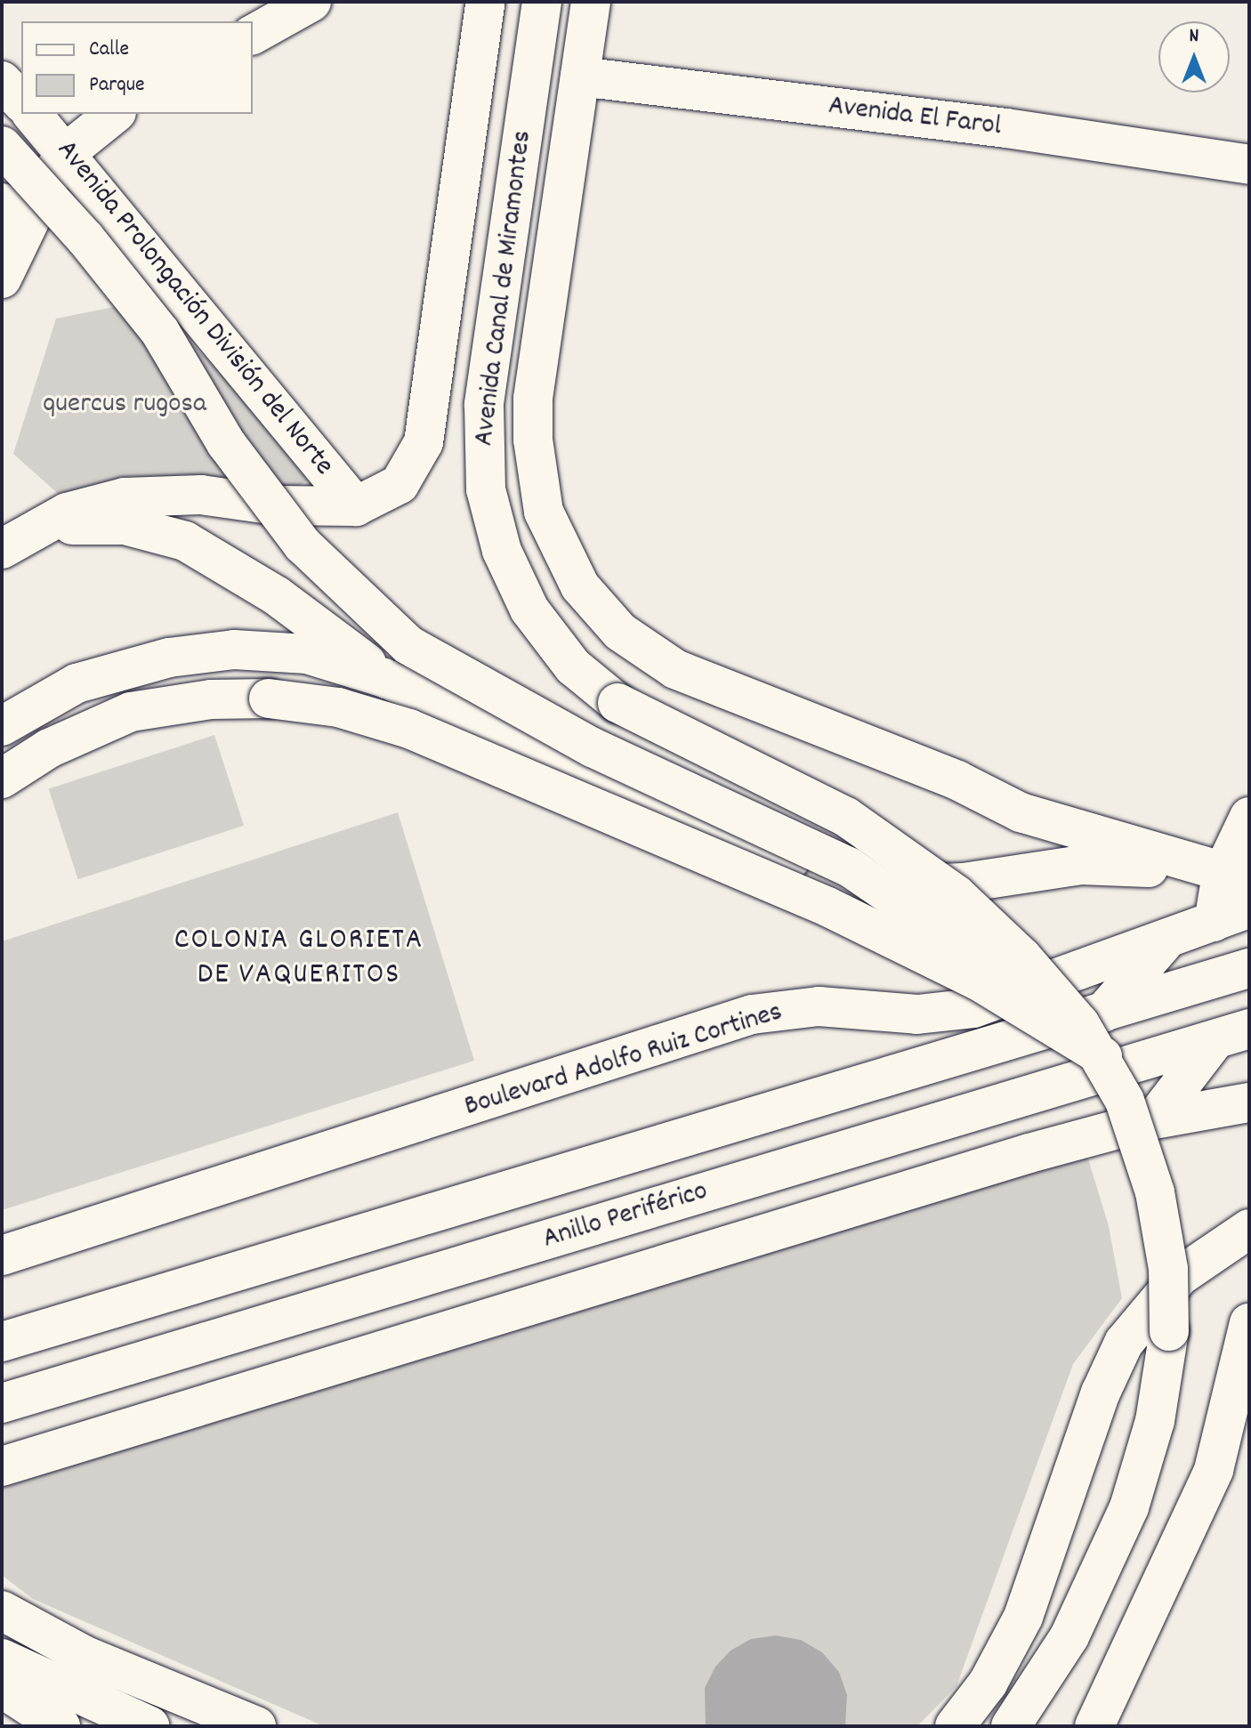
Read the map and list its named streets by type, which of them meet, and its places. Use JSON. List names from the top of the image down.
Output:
{
  "streets": {
    "main road": [
      "Avenida El Farol",
      "Avenida Canal de Miramontes",
      "Avenida Prolongación División del Norte",
      "Boulevard Adolfo Ruiz Cortines",
      "Anillo Periférico"
    ]
  },
  "crossings": [
    ["Avenida Canal de Miramontes", "Avenida Prolongación División del Norte"]
  ],
  "districts": ["COLONIA GLORIETA DE VAQUERITOS"],
  "parks": ["quercus rugosa"],
  "legend": ["Calle", "Parque"],
  "north": "top"
}
